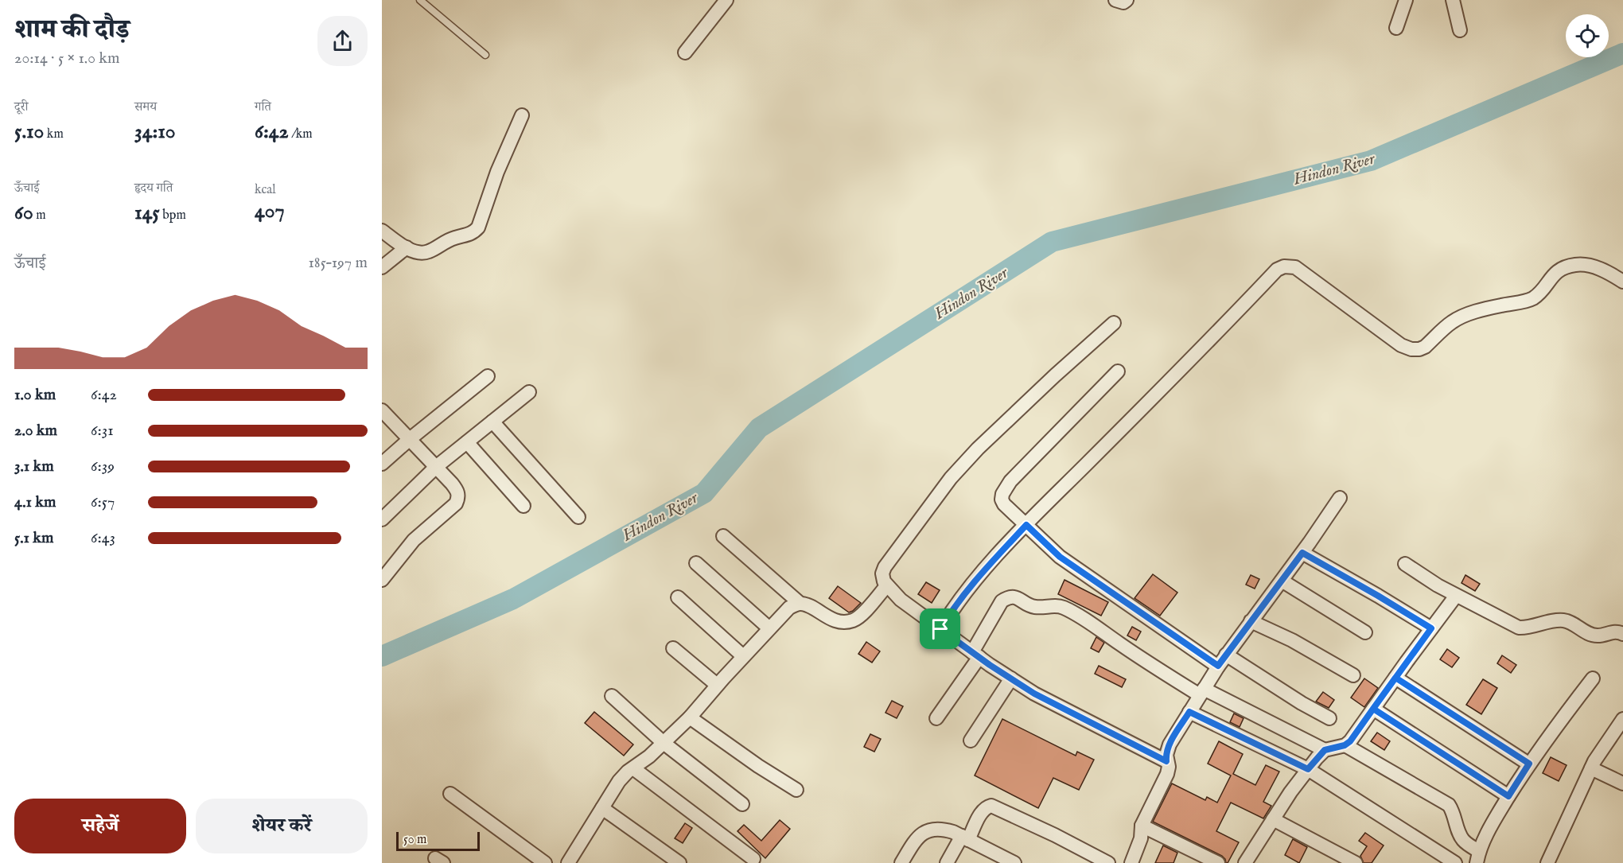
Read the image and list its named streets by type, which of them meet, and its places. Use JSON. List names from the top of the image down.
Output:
{
  "water": ["Hindon River"],
  "scale_bar": "50 m",
  "page": {
    "heading": ["शाम की दौड़", "20:14 · 5 × 1.0 km"],
    "stats": [
      ["दूरी", "5.10 km"],
      ["समय", "34:10"],
      ["गति", "6:42 /km"],
      ["ऊँचाई", "60 m"],
      ["हृदय गति", "145 bpm"],
      ["kcal", "407"]
    ],
    "chart": ["ऊँचाई", "185–197 m"],
    "list": [
      {
        "name": "1.0 km",
        "note": "6:42"
      },
      {
        "name": "2.0 km",
        "note": "6:31"
      },
      {
        "name": "3.1 km",
        "note": "6:39"
      },
      {
        "name": "4.1 km",
        "note": "6:57"
      },
      {
        "name": "5.1 km",
        "note": "6:43"
      }
    ],
    "buttons": ["सहेजें", "शेयर करें"],
    "scale": "50 m"
  }
}
